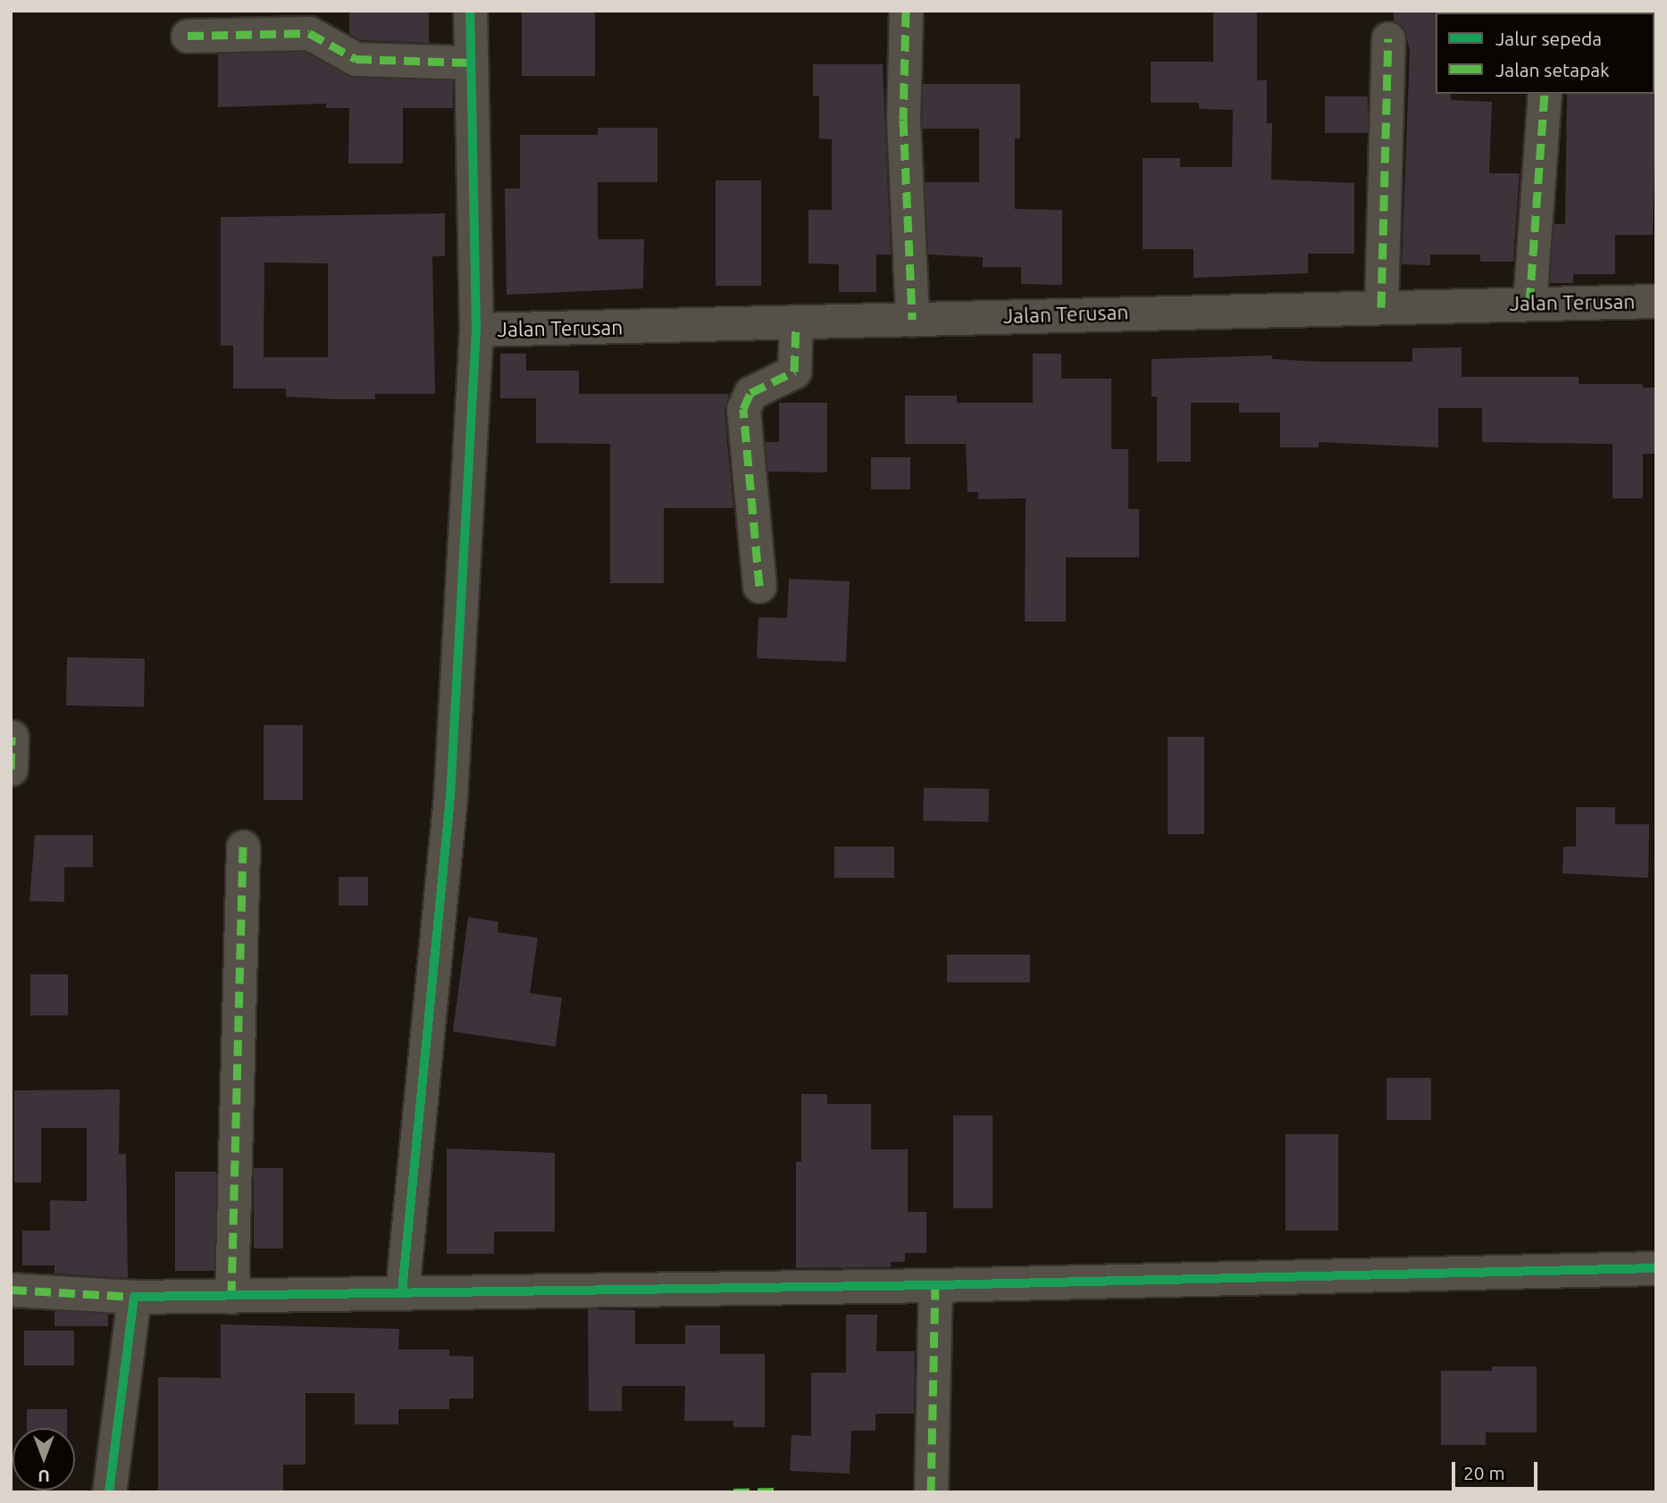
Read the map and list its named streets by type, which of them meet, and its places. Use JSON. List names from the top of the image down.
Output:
{
  "streets": {
    "street": ["Jalan Terusan"]
  },
  "legend": ["Jalur sepeda", "Jalan setapak"],
  "scale_bar": "20 m",
  "north": "bottom"
}
